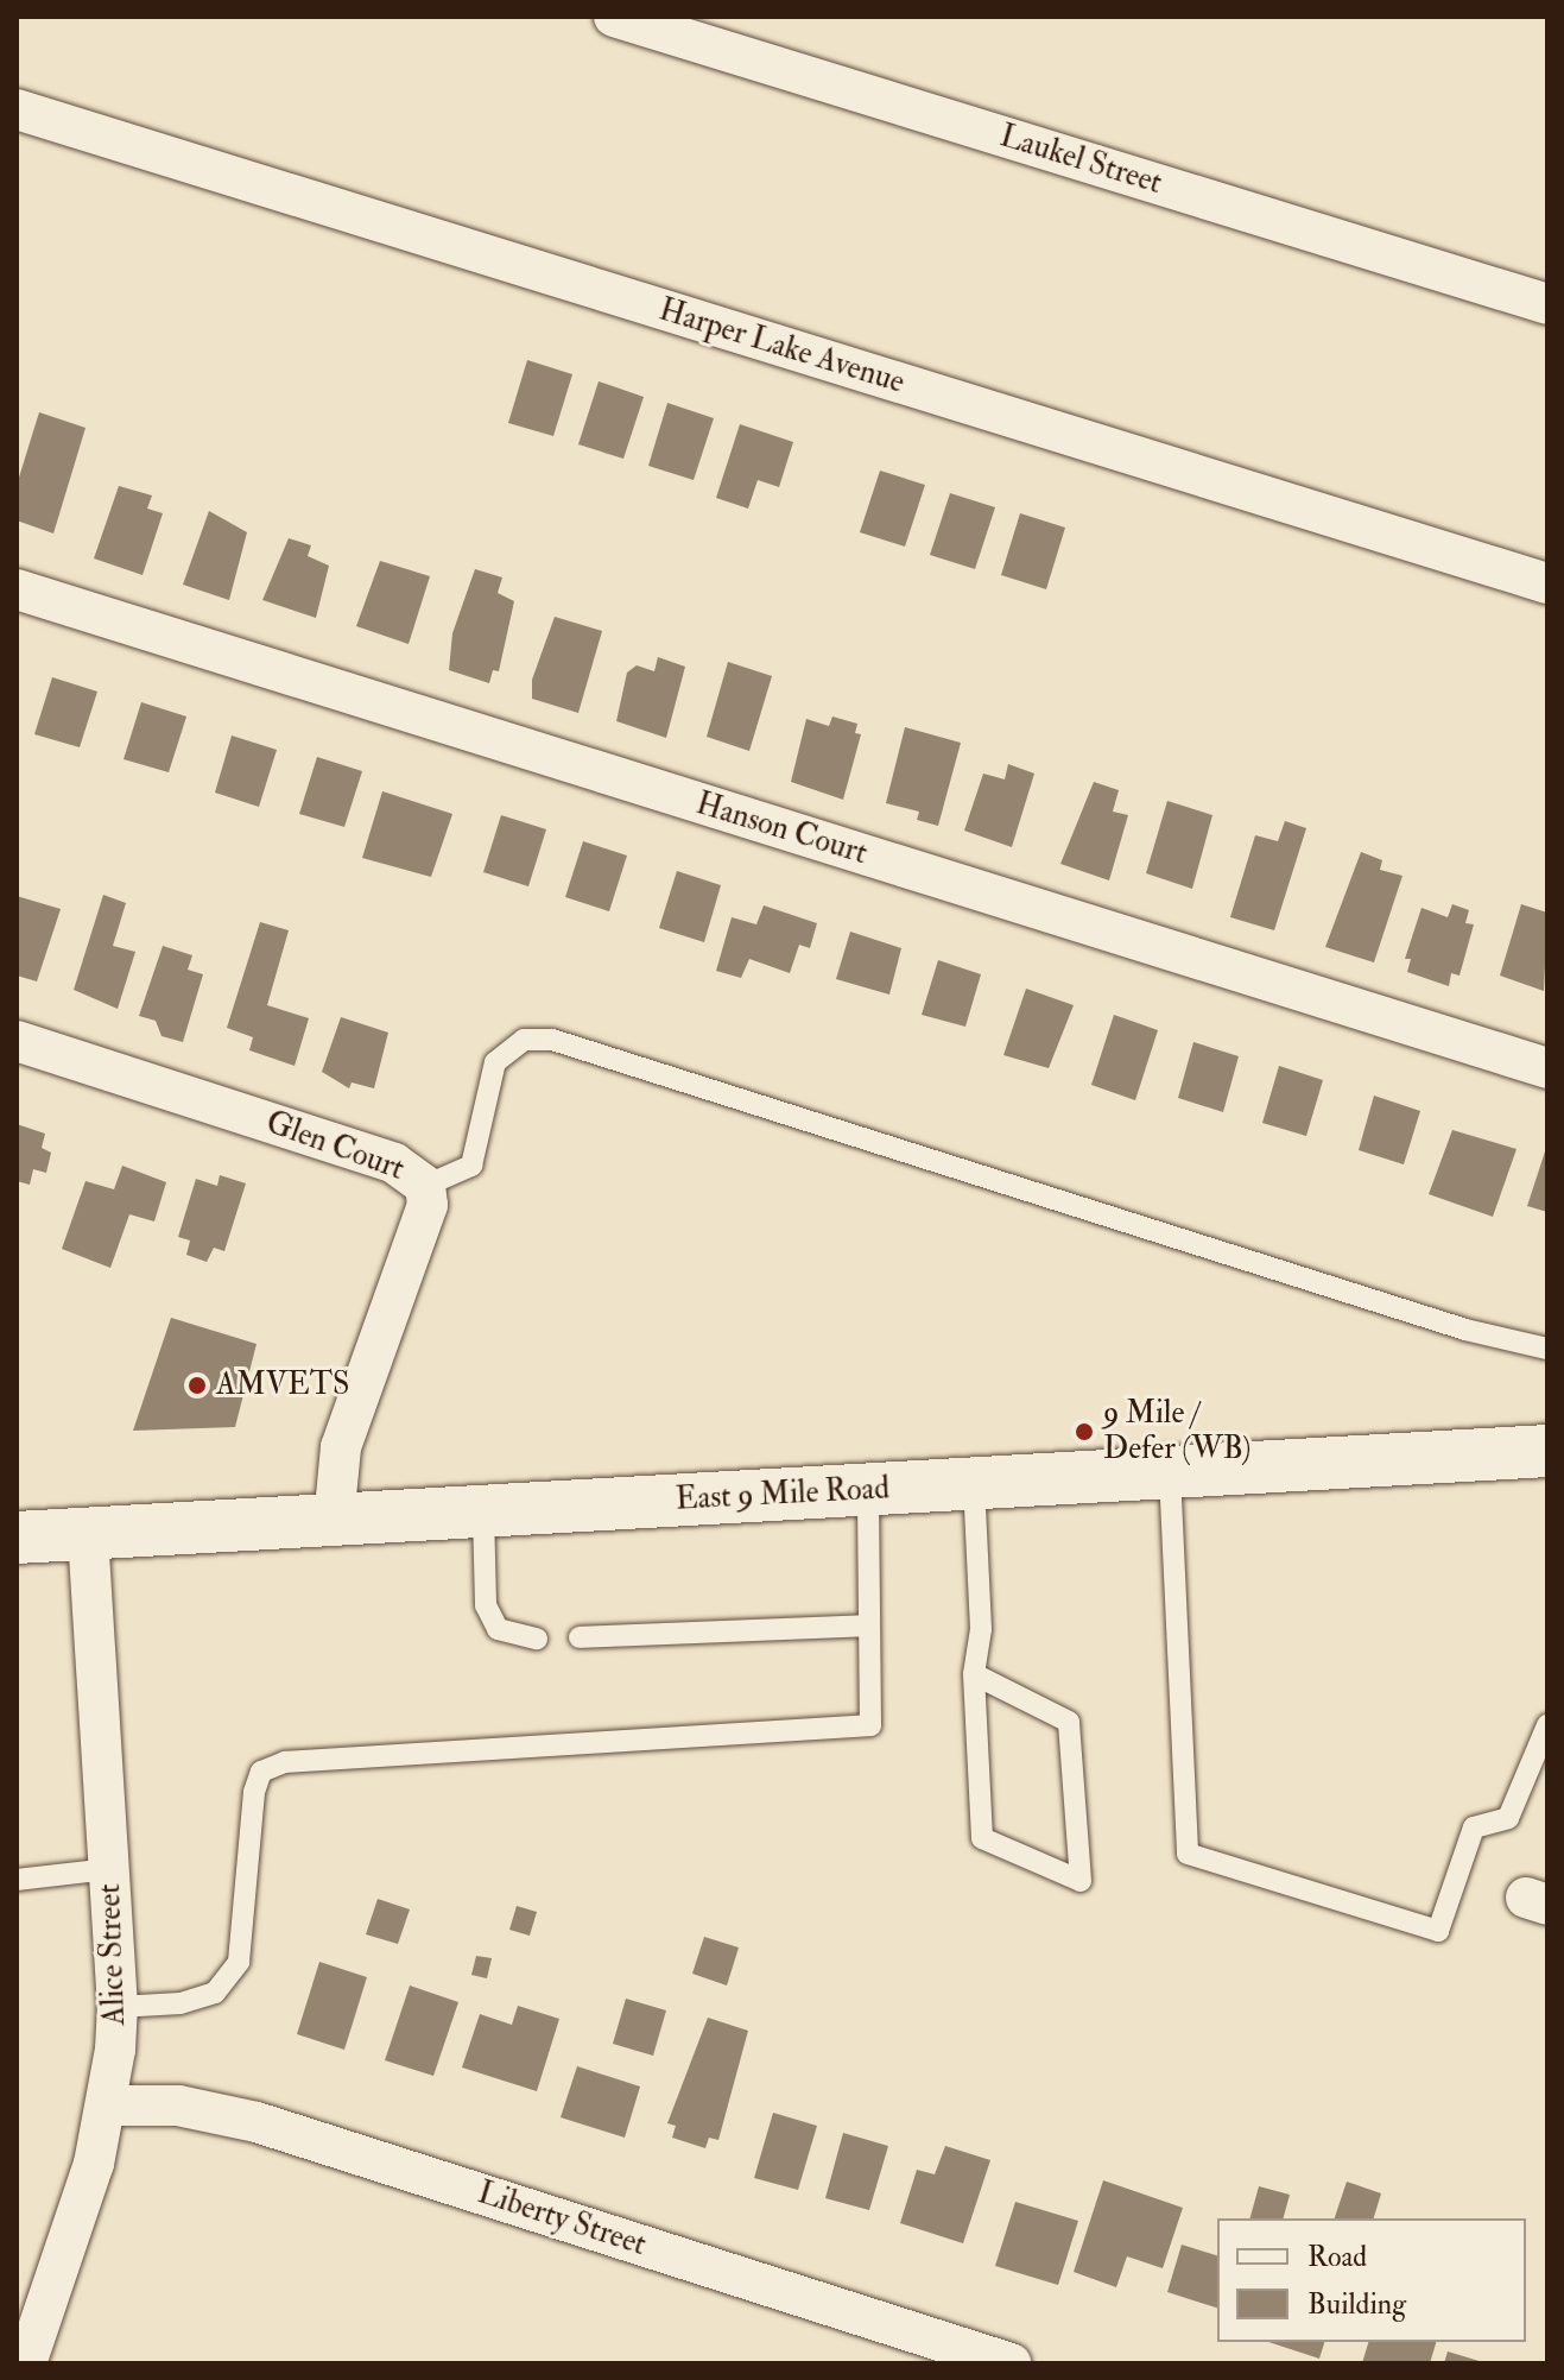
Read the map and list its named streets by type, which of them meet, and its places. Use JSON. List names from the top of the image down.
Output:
{
  "streets": {
    "main road": ["East 9 Mile Road"],
    "street": [
      "Laukel Street",
      "Harper Lake Avenue",
      "Hanson Court",
      "Glen Court",
      "Alice Street",
      "Liberty Street"
    ]
  },
  "crossings": [
    ["Glen Court", "East 9 Mile Road"],
    ["East 9 Mile Road", "Alice Street"],
    ["Alice Street", "Liberty Street"]
  ],
  "places": ["AMVETS", "9 Mile / Defer (WB)"],
  "legend": ["Road", "Building"]
}
